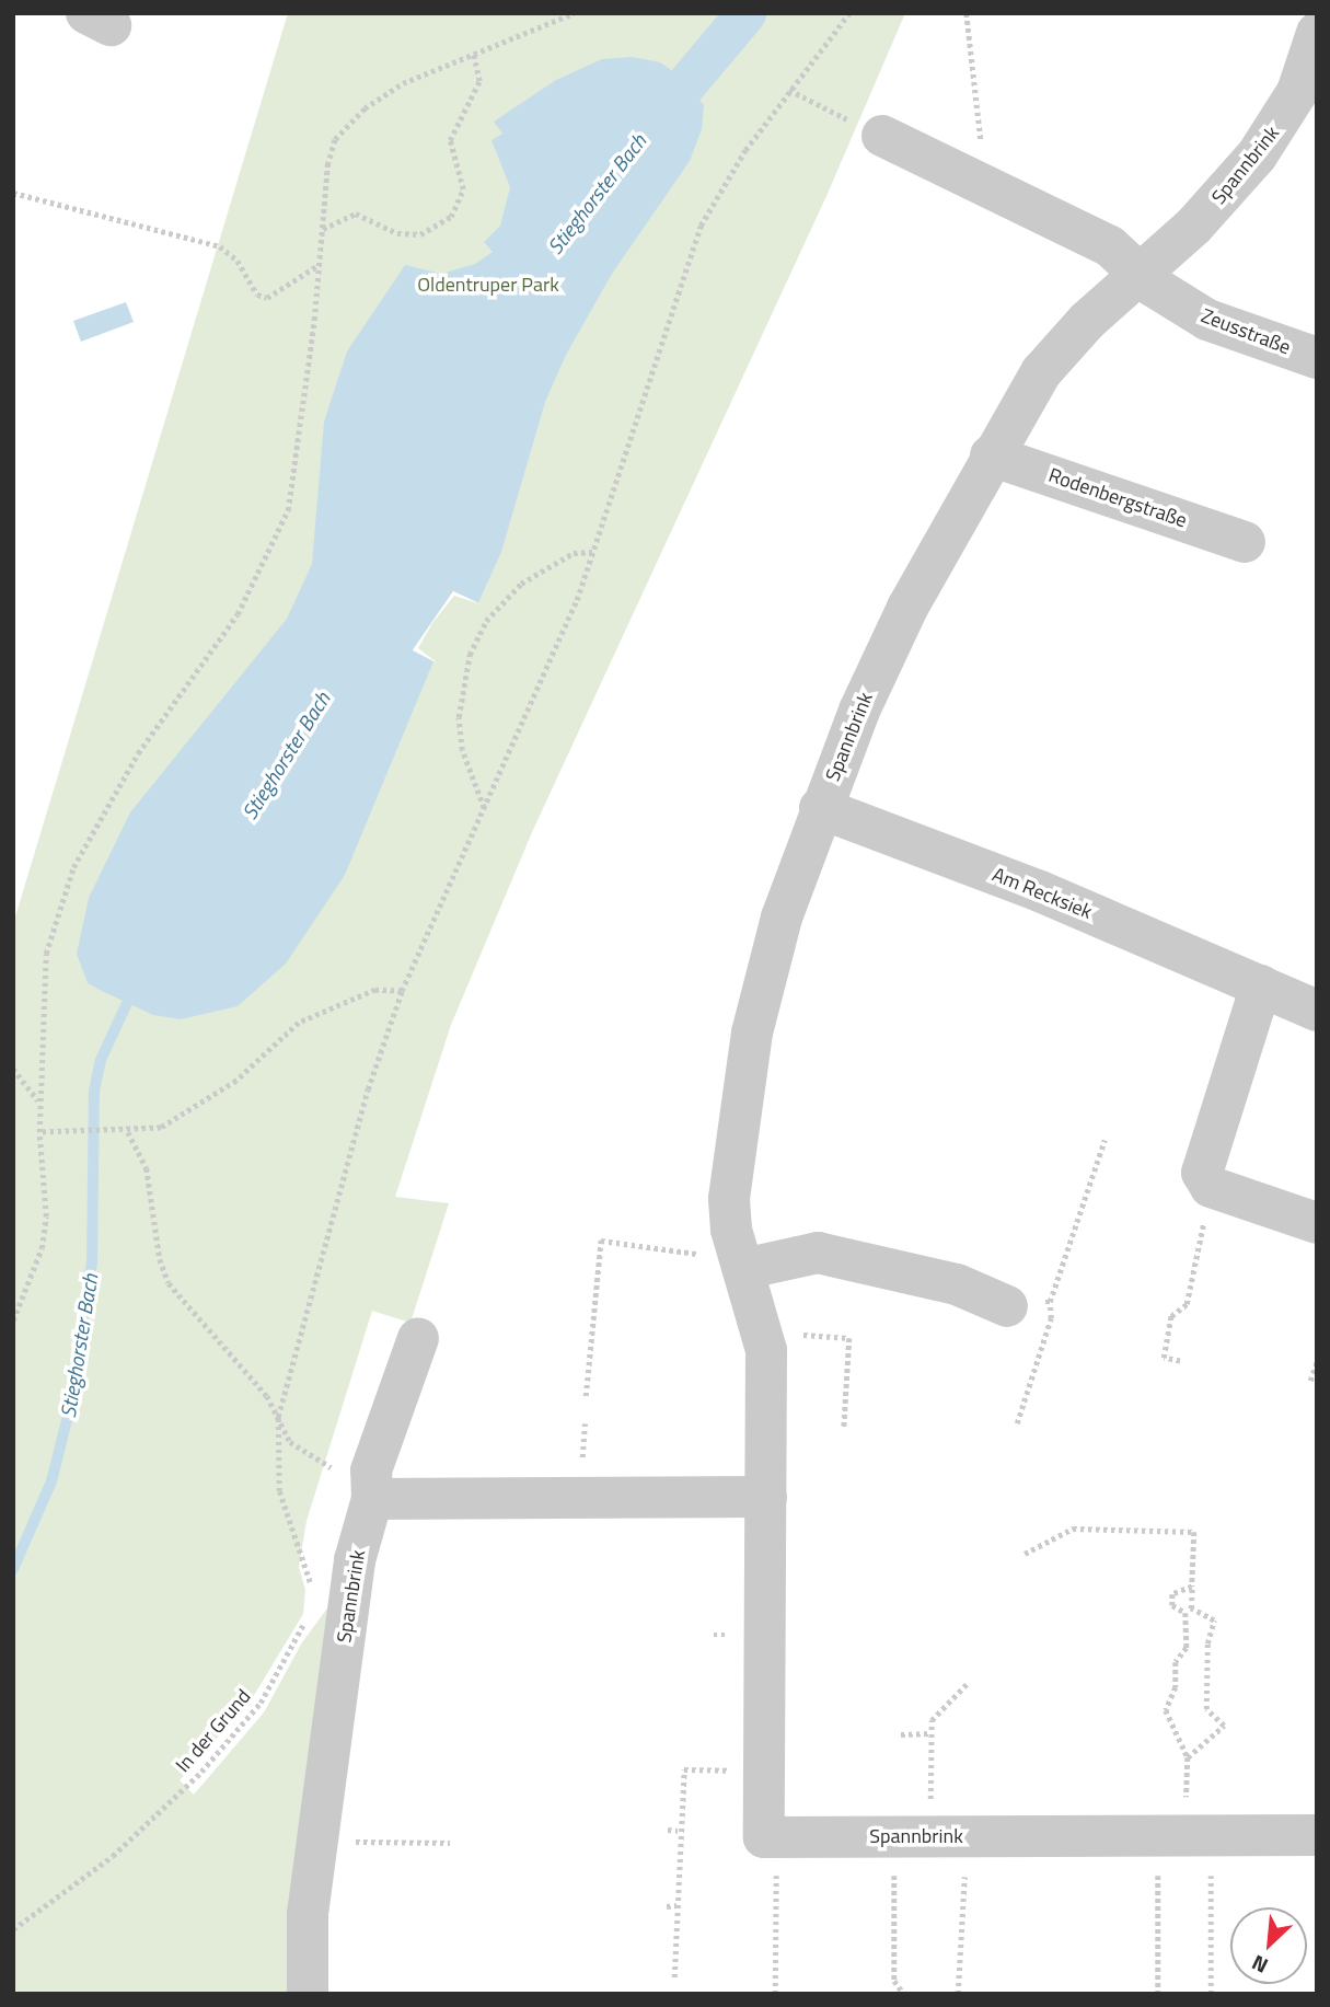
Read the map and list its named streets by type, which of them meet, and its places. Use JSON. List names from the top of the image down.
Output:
{
  "streets": {
    "street": [
      "Spannbrink",
      "Zeusstraße",
      "Rodenbergstraße",
      "Am Recksiek"
    ],
    "path": ["In der Grund"]
  },
  "crossings": [
    ["Spannbrink", "Zeusstraße"],
    ["Spannbrink", "Rodenbergstraße"],
    ["Spannbrink", "Am Recksiek"]
  ],
  "water": ["Stieghorster Bach"],
  "parks": ["Oldentruper Park"],
  "north": "bottom left"
}
